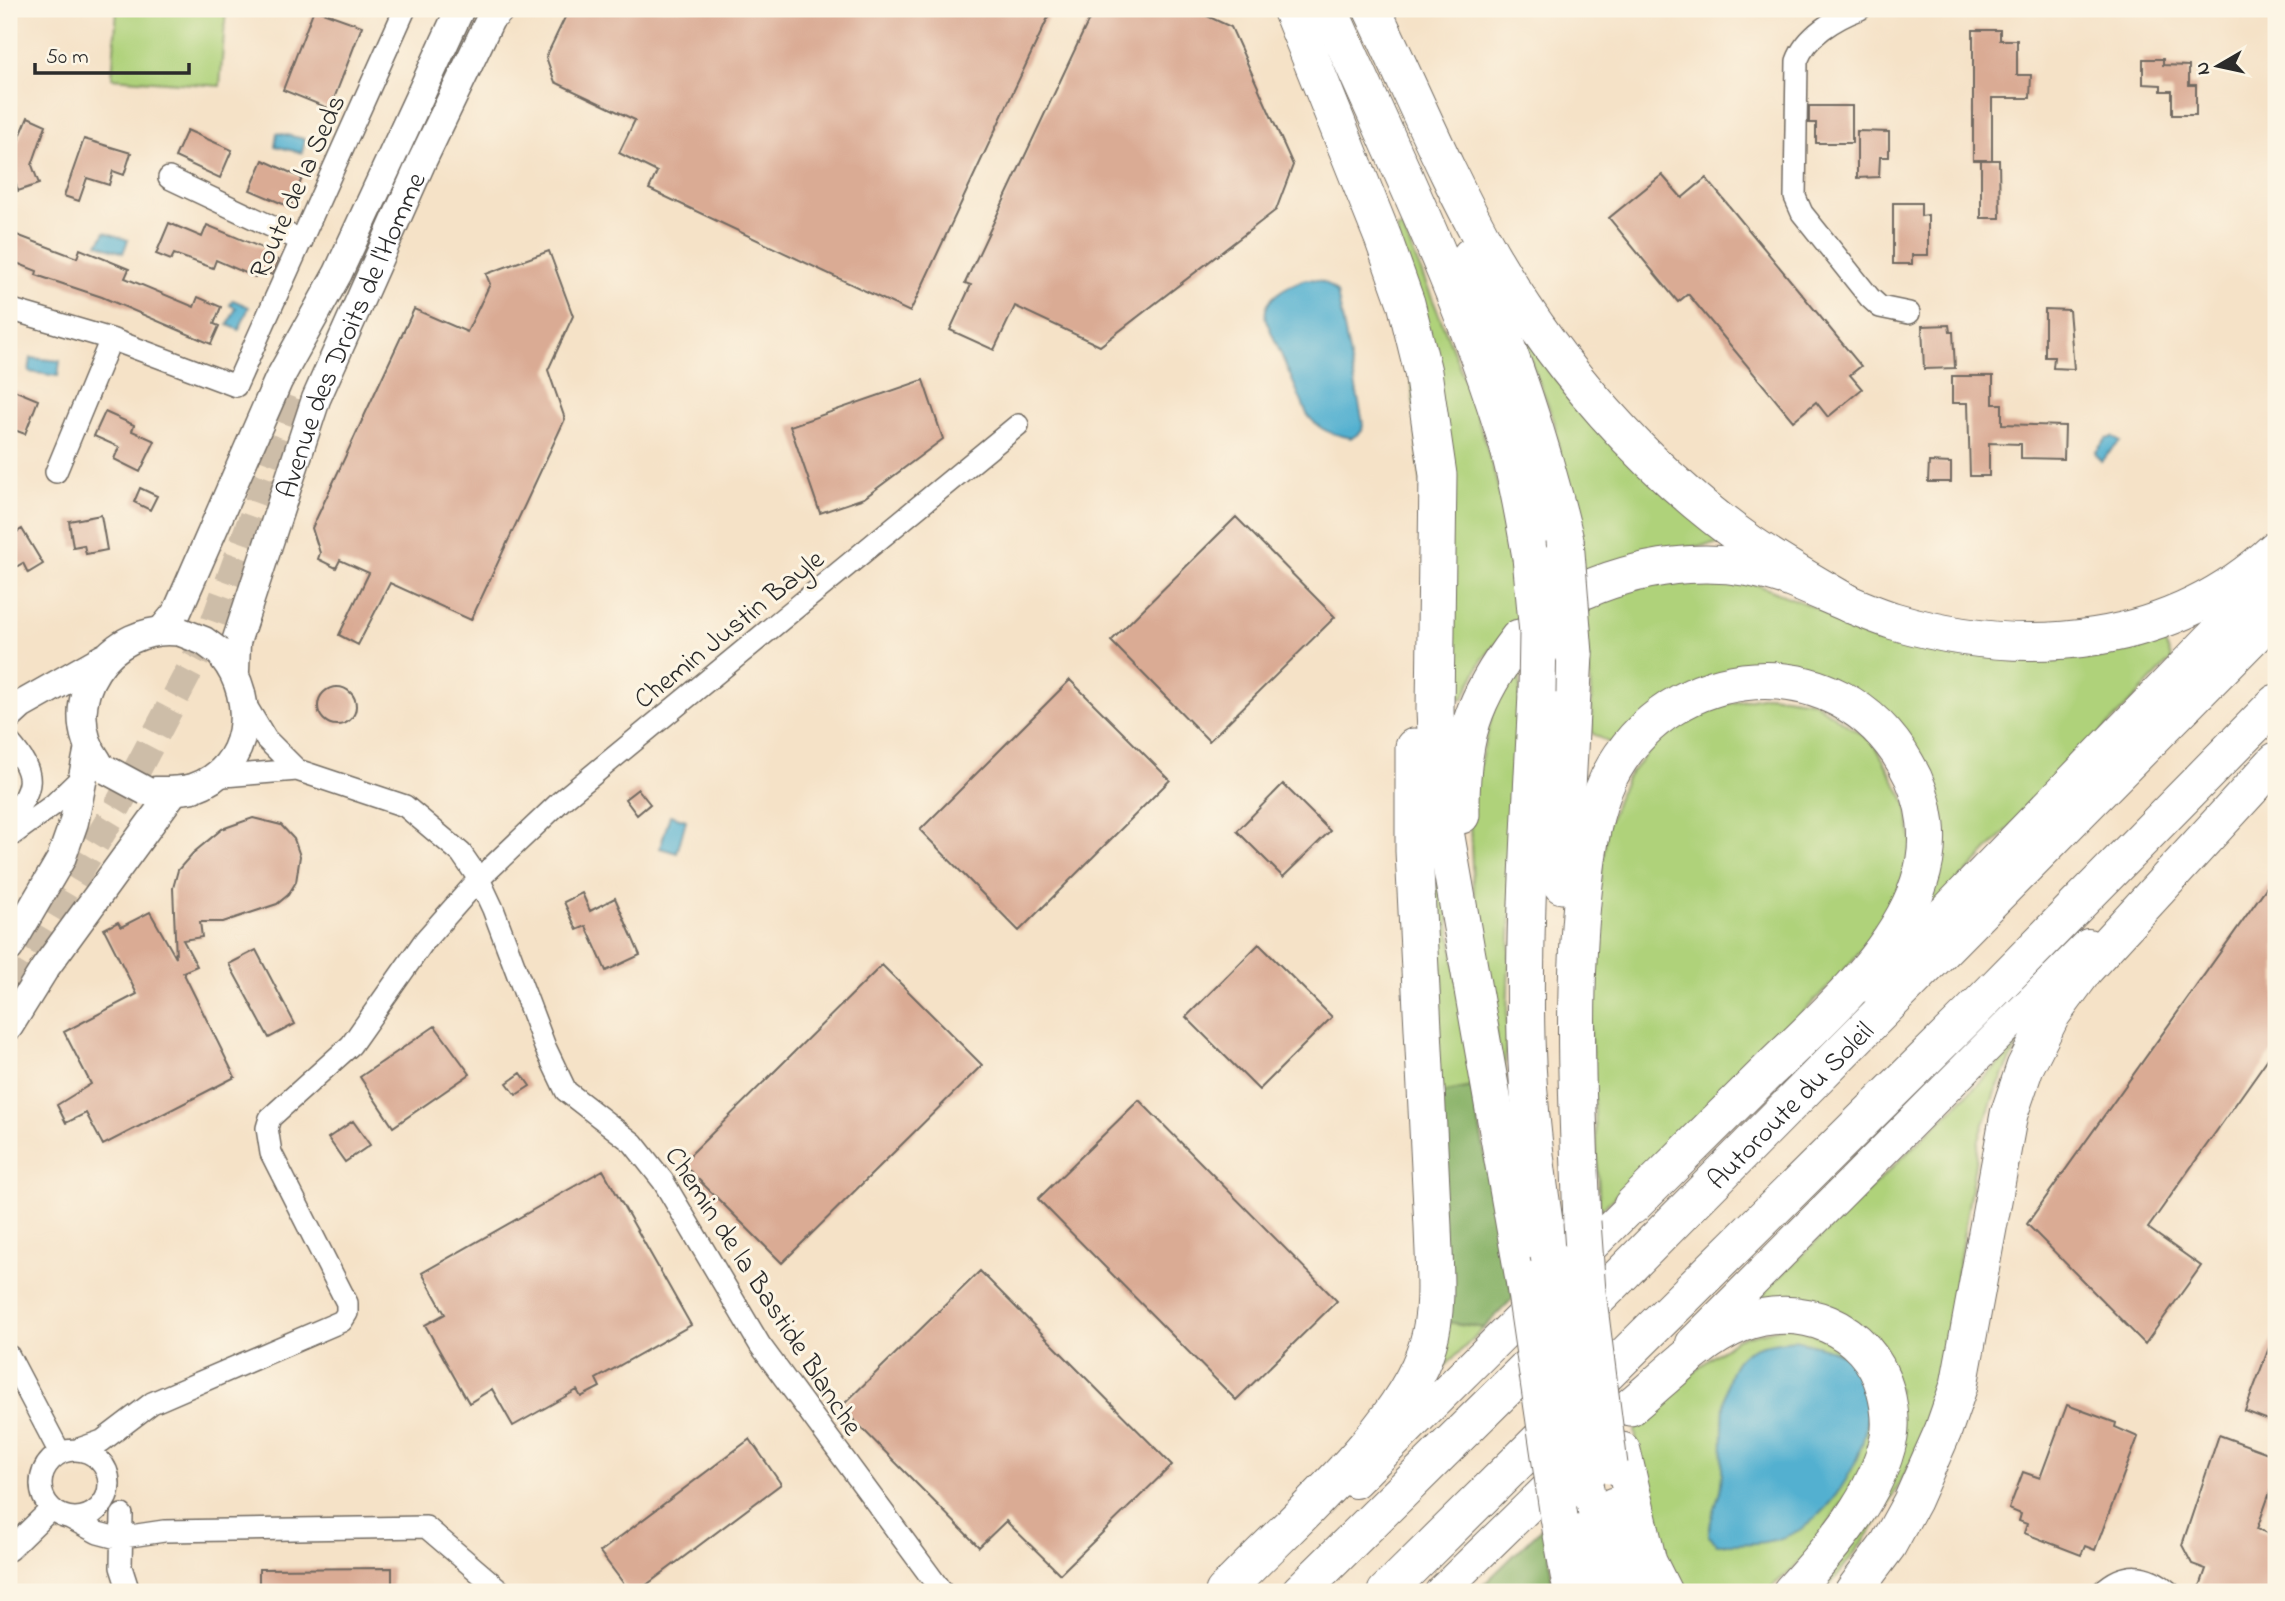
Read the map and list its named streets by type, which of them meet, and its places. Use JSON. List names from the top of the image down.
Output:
{
  "streets": {
    "highway": ["Autoroute du Soleil"],
    "main road": ["Avenue des Droits de l'Homme"],
    "street": ["Route de la Seds", "Chemin Justin Bayle", "Chemin de la Bastide Blanche"]
  },
  "crossings": [
    ["Chemin Justin Bayle", "Chemin de la Bastide Blanche"]
  ],
  "scale_bar": "50 m",
  "north": "left"
}
